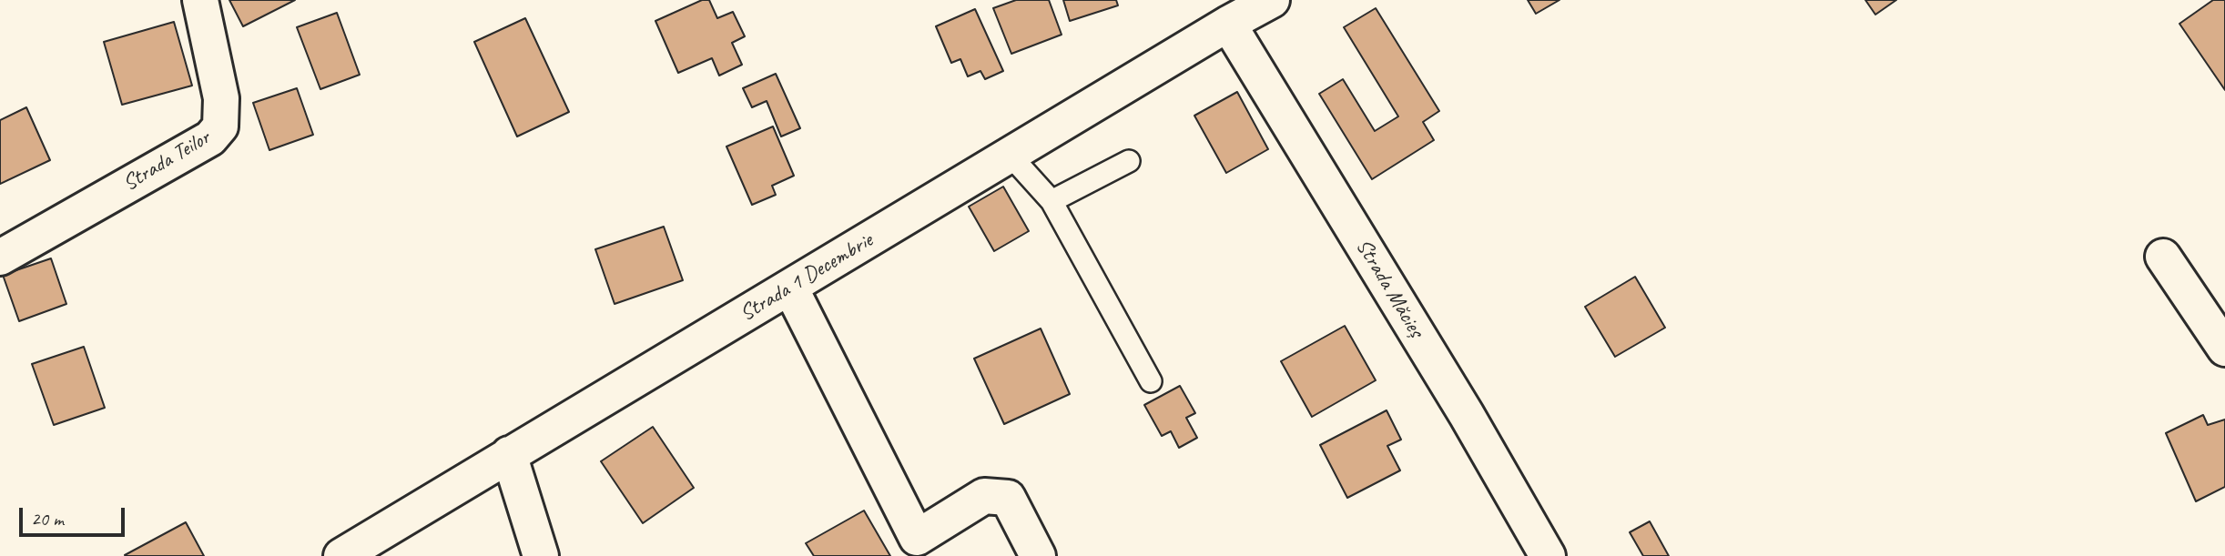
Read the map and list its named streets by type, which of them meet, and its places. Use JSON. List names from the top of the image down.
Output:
{
  "streets": {
    "street": ["Strada Teilor", "Strada 1 Decembrie", "Strada Măcieș"]
  },
  "crossings": [
    ["Strada 1 Decembrie", "Strada Măcieș"]
  ],
  "scale_bar": "20 m"
}
